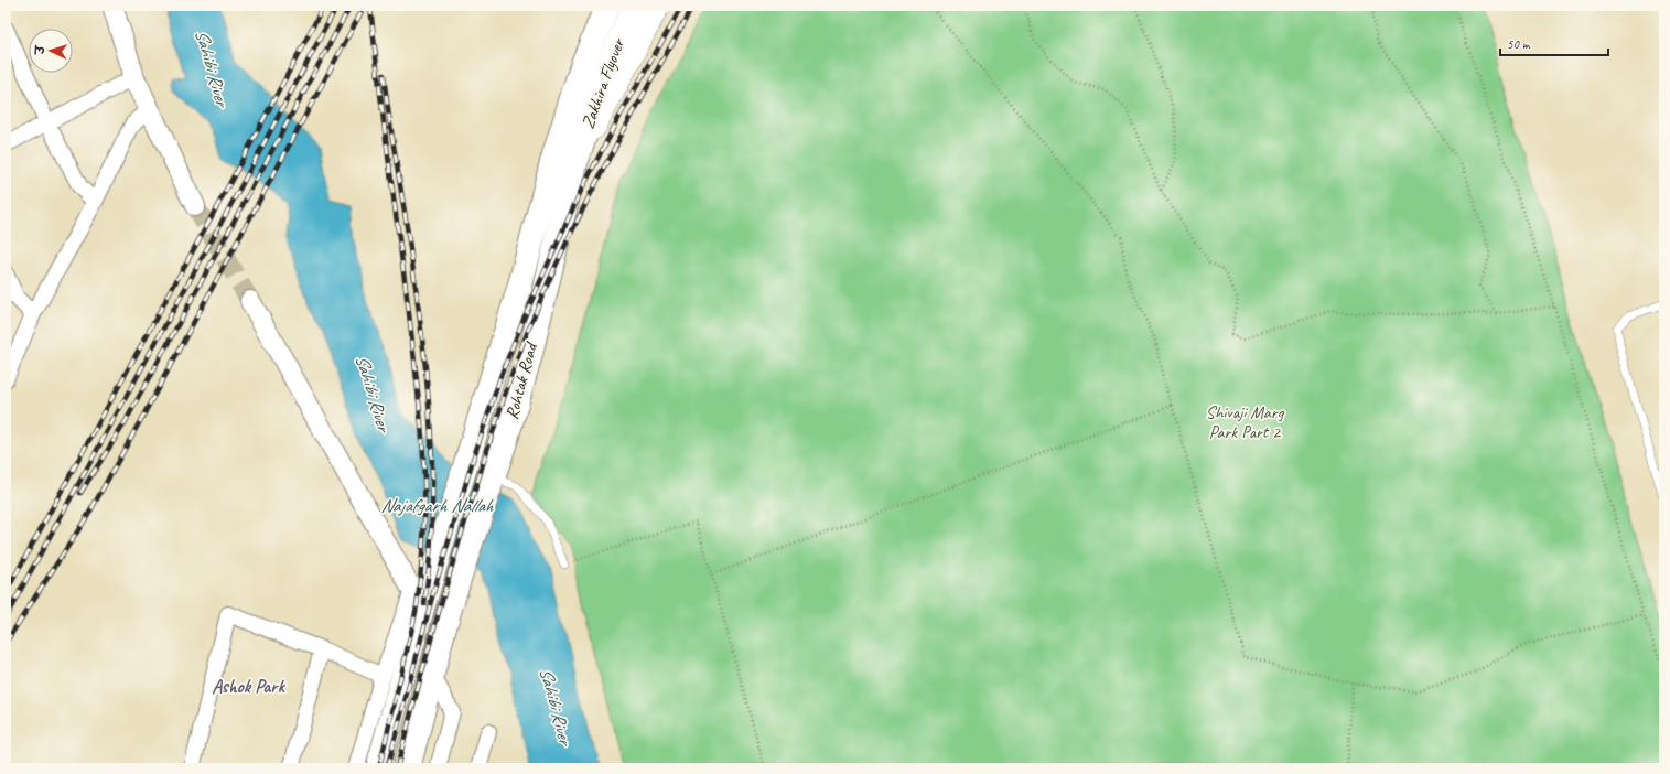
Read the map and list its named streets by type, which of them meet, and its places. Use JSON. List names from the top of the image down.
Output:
{
  "streets": {
    "main road": ["Zakhira Flyover", "Rohtak Road"]
  },
  "crossings": [
    ["Zakhira Flyover", "Rohtak Road"]
  ],
  "districts": ["Ashok Park"],
  "water": ["Sahibi River", "Najafgarh Nallah"],
  "parks": ["Shivaji Marg Park Part 2"],
  "scale_bar": "50 m",
  "north": "left"
}
